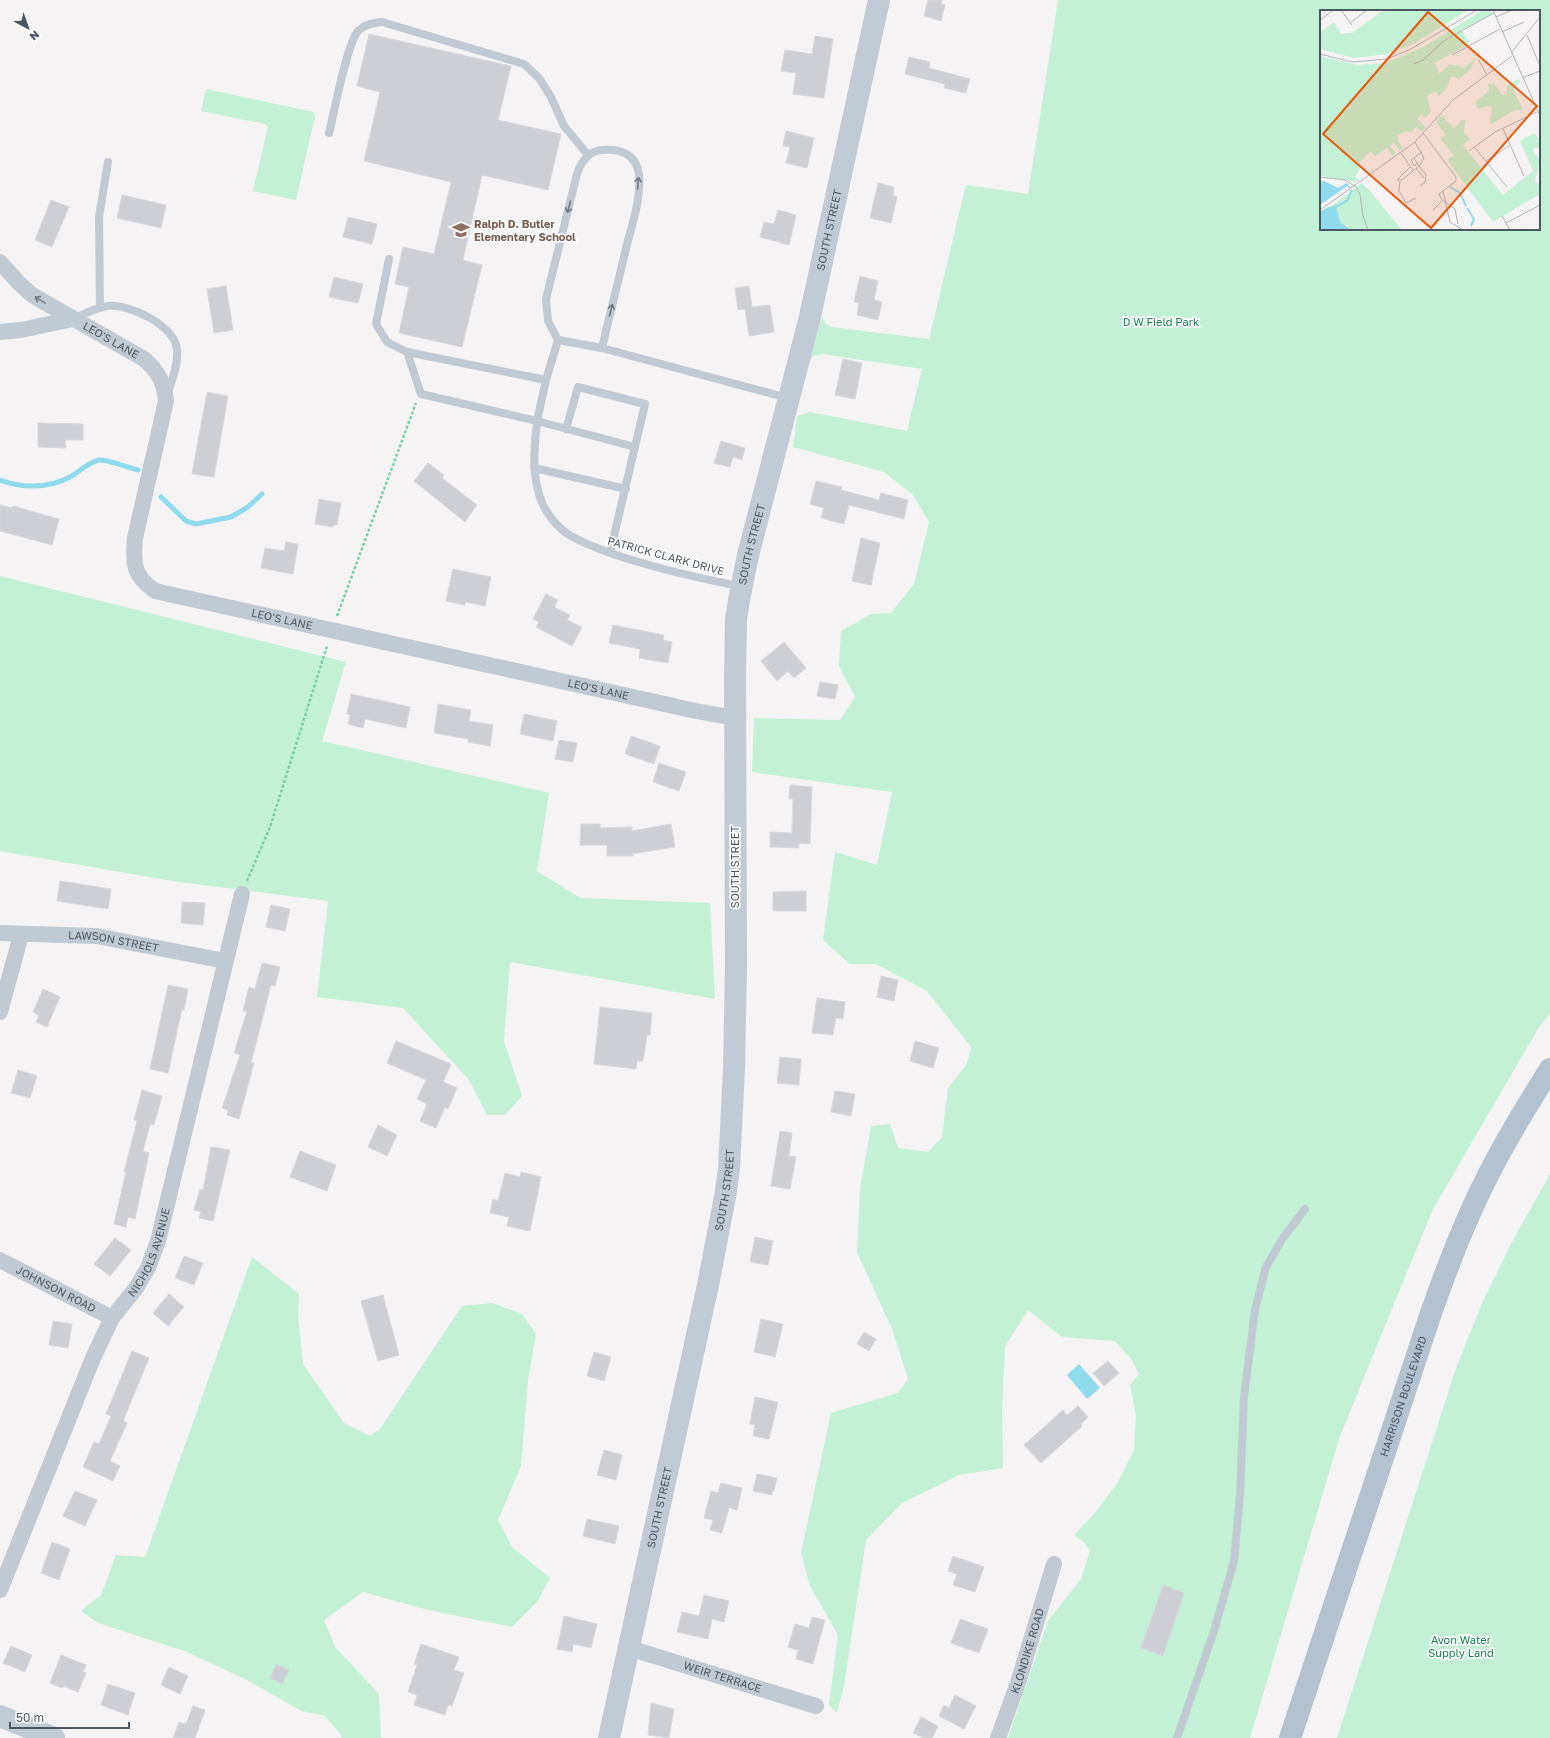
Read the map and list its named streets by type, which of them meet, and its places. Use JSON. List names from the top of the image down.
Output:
{
  "streets": {
    "main road": ["HARRISON BOULEVARD"],
    "street": [
      "SOUTH STREET",
      "LEO'S LANE",
      "LAWSON STREET",
      "NICHOLS AVENUE",
      "JOHNSON ROAD",
      "KLONDIKE ROAD",
      "WEIR TERRACE"
    ],
    "lane": ["PATRICK CLARK DRIVE"]
  },
  "crossings": [
    ["SOUTH STREET", "LEO'S LANE"],
    ["SOUTH STREET", "PATRICK CLARK DRIVE"],
    ["SOUTH STREET", "WEIR TERRACE"],
    ["LAWSON STREET", "NICHOLS AVENUE"],
    ["NICHOLS AVENUE", "JOHNSON ROAD"]
  ],
  "parks": ["D W Field Park", "Avon Water Supply Land"],
  "places": {
    "school or university": ["Ralph D. Butler Elementary School"]
  },
  "scale_bar": "50 m",
  "north": "bottom right"
}
